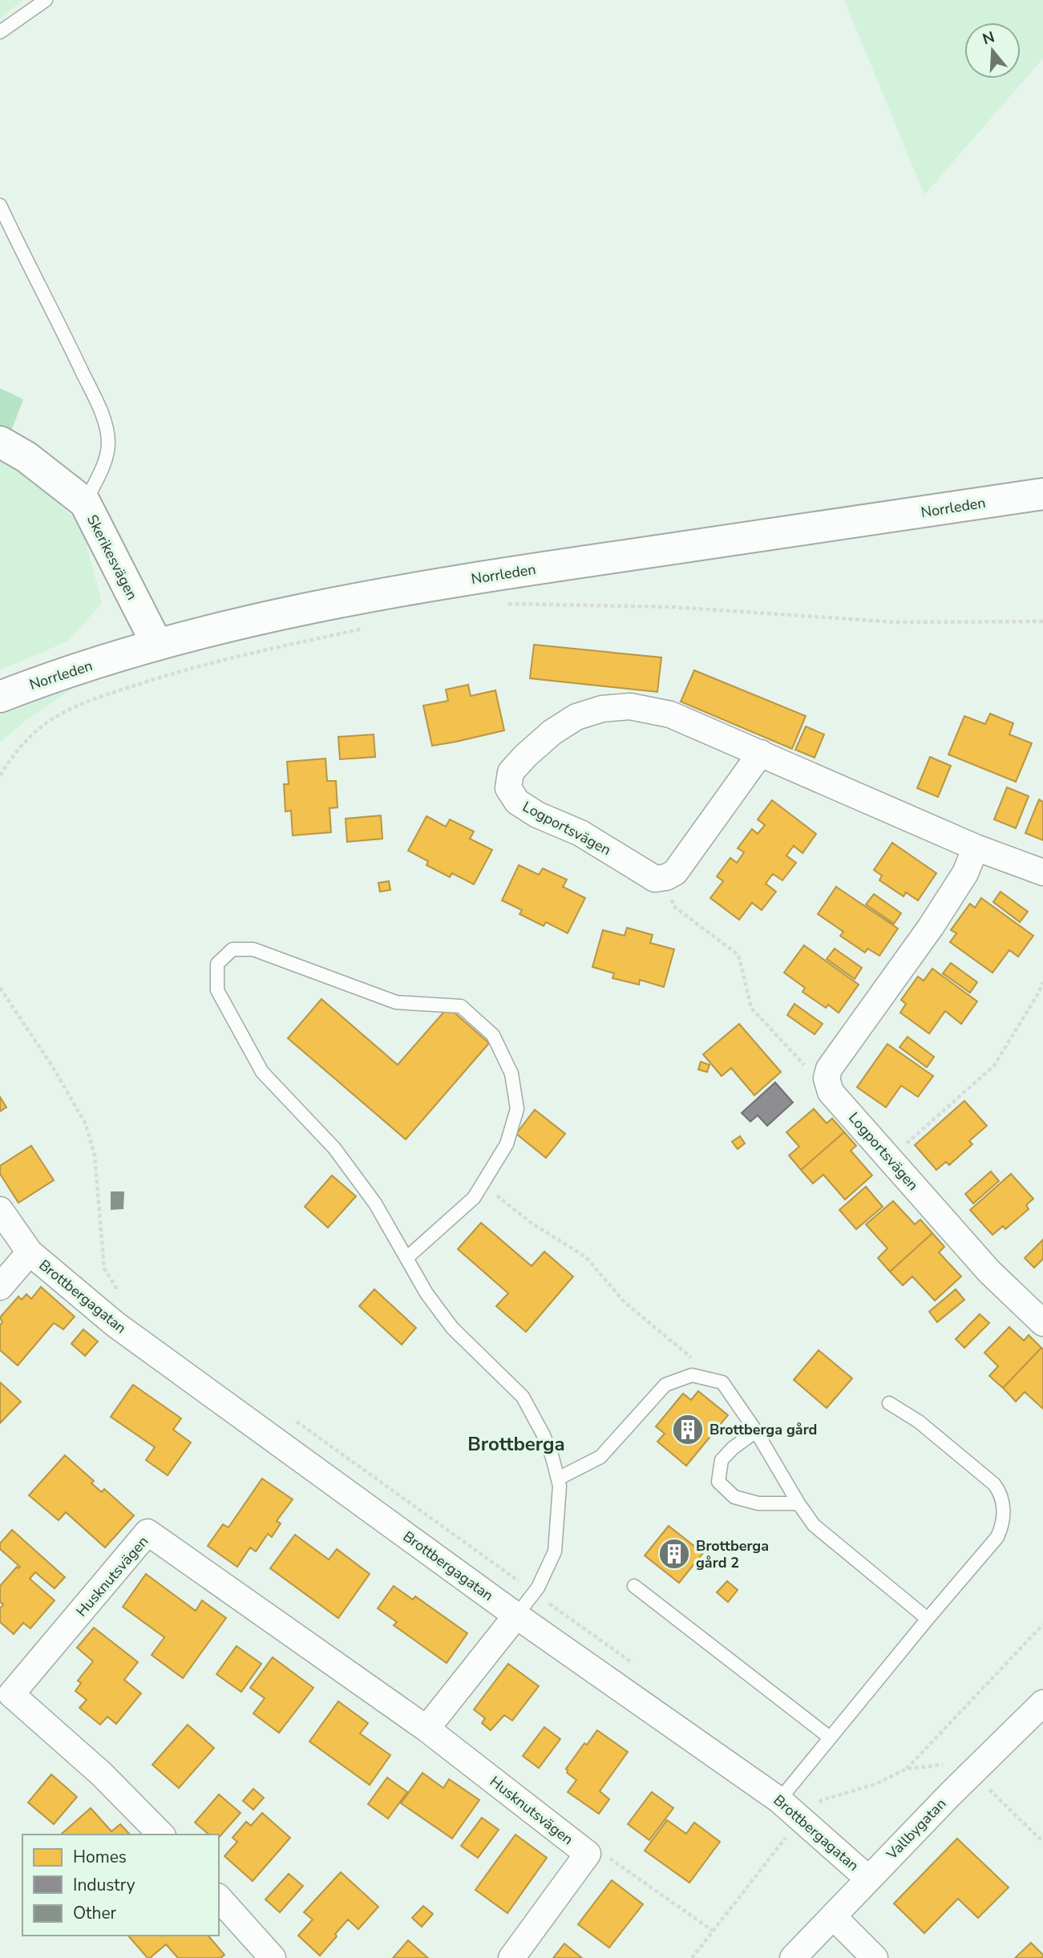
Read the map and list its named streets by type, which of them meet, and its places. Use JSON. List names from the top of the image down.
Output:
{
  "streets": {
    "main road": ["Norrleden", "Skerikesvägen"],
    "street": [
      "Logportsvägen",
      "Brottbergagatan",
      "Husknutsvägen",
      "Vallbygatan"
    ]
  },
  "crossings": [
    ["Norrleden", "Skerikesvägen"],
    ["Brottbergagatan", "Vallbygatan"]
  ],
  "districts": ["Brottberga"],
  "places": {
    "building": ["Brottberga gård", "Brottberga gård 2"]
  },
  "legend": ["Homes", "Industry", "Other"],
  "north": "top"
}
